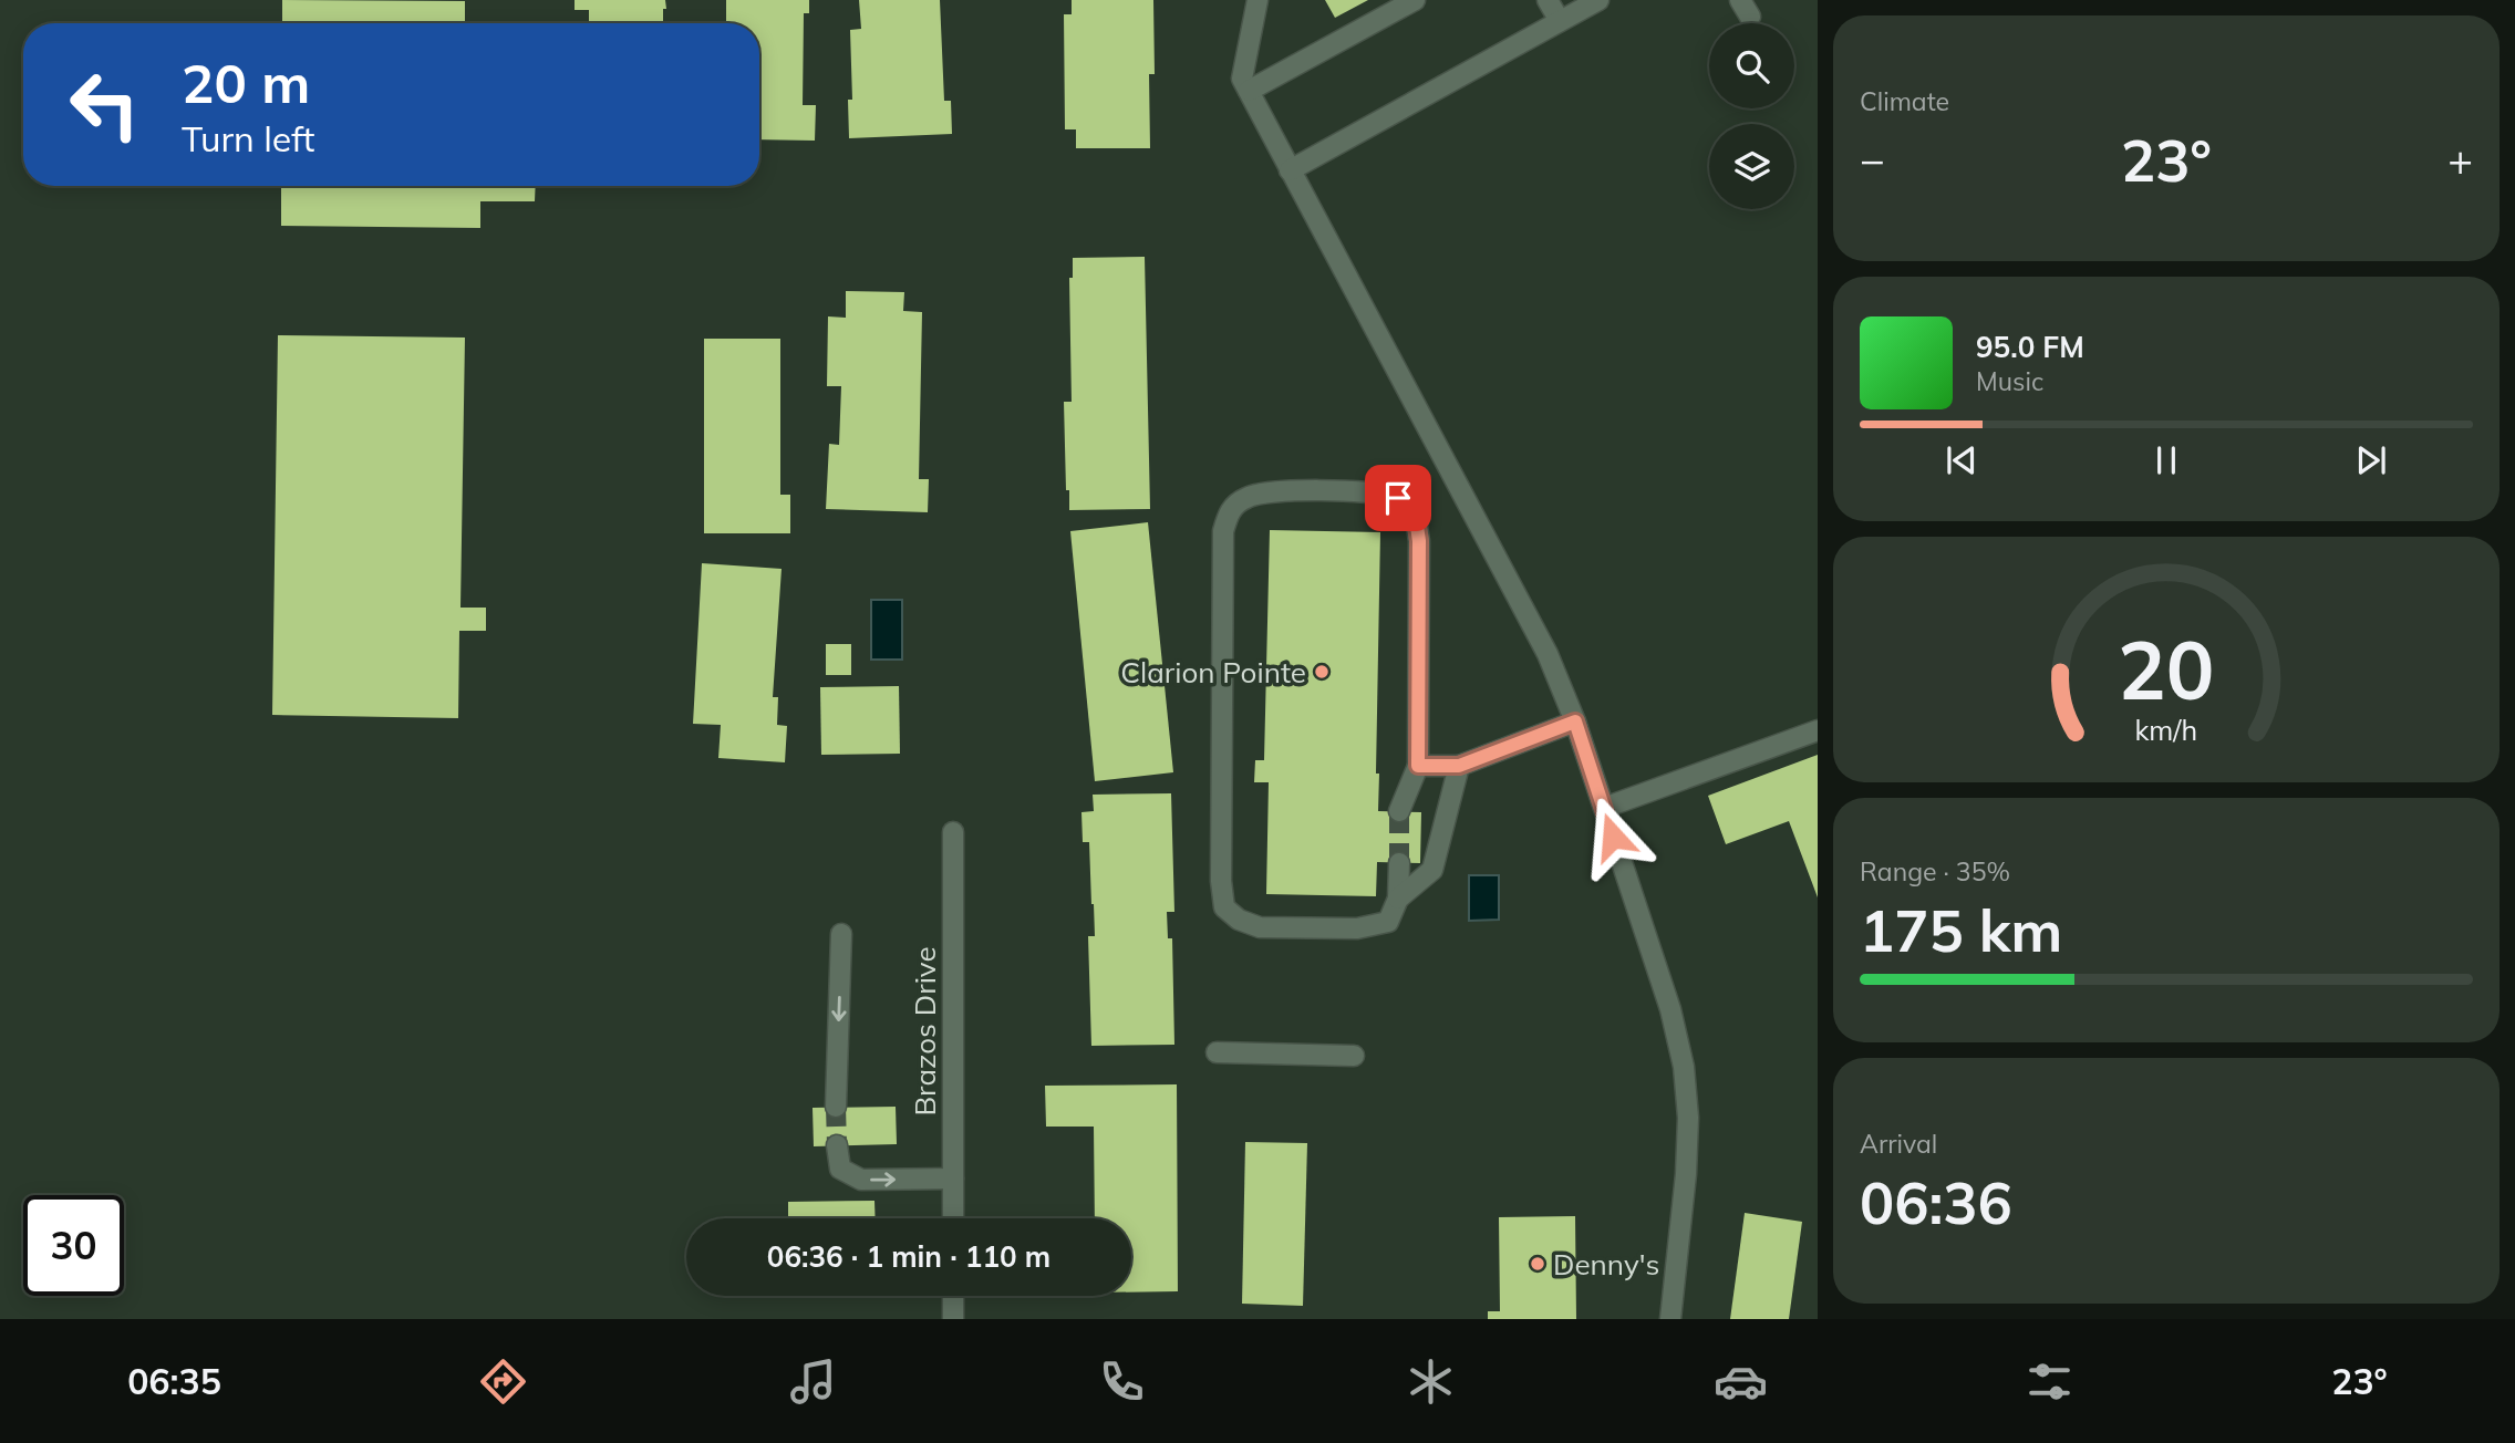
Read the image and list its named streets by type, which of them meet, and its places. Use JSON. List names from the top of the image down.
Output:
{
  "streets": {
    "street": ["Brazos Drive"]
  },
  "places": ["Clarion Pointe", "Denny's"],
  "page": {
    "tile": [
      "Climate",
      ["Range · 35%", "175 km"],
      ["Arrival", "06:36"]
    ],
    "turn": ["20 m", "Turn left"],
    "heat": ["−", "23°", "+"],
    "song": ["95.0 FM", "Music"],
    "limit": "30",
    "trip": "06:36 · 1 min · 110 m",
    "tabs": ["06:35", "23°"],
    "gauge": ["20", "km/h"]
  }
}
